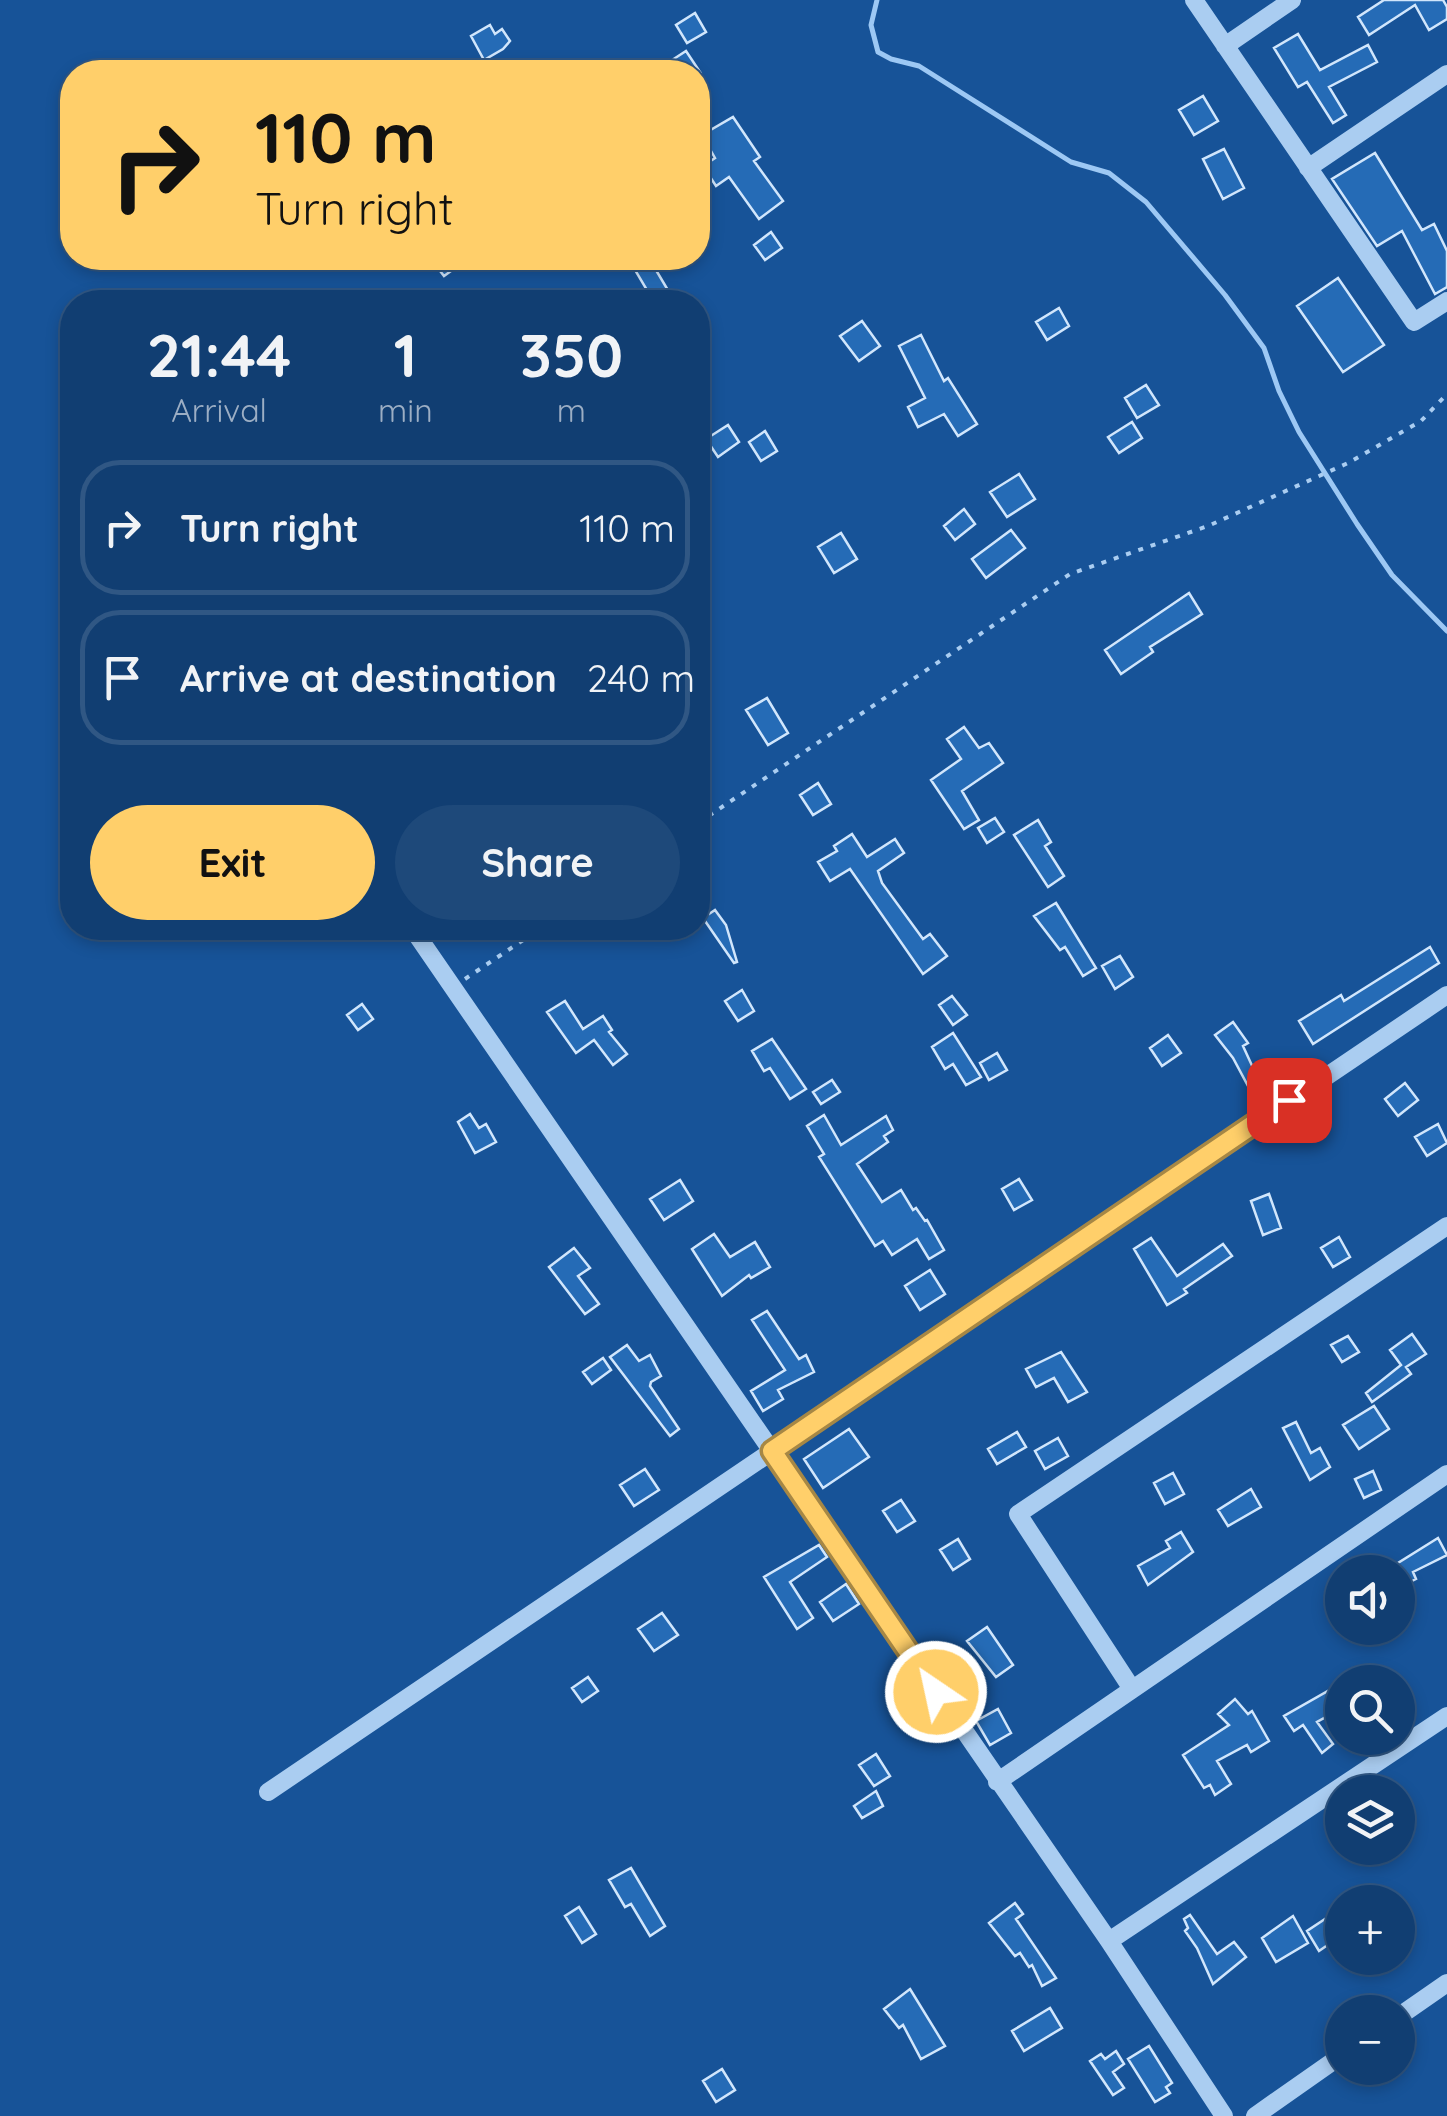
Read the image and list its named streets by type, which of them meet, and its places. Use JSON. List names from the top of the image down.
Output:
{
  "page": {
    "turn": ["110 m", "Turn right"],
    "eta": [
      "21:44",
      "Arrival",
      "1",
      "min",
      "350",
      "m"
    ],
    "list": [
      {
        "name": "Turn right",
        "value": "110 m"
      },
      {
        "name": "Arrive at destination",
        "value": "240 m"
      }
    ],
    "buttons": ["Exit", "Share"],
    "map_buttons": ["+", "−"]
  }
}
